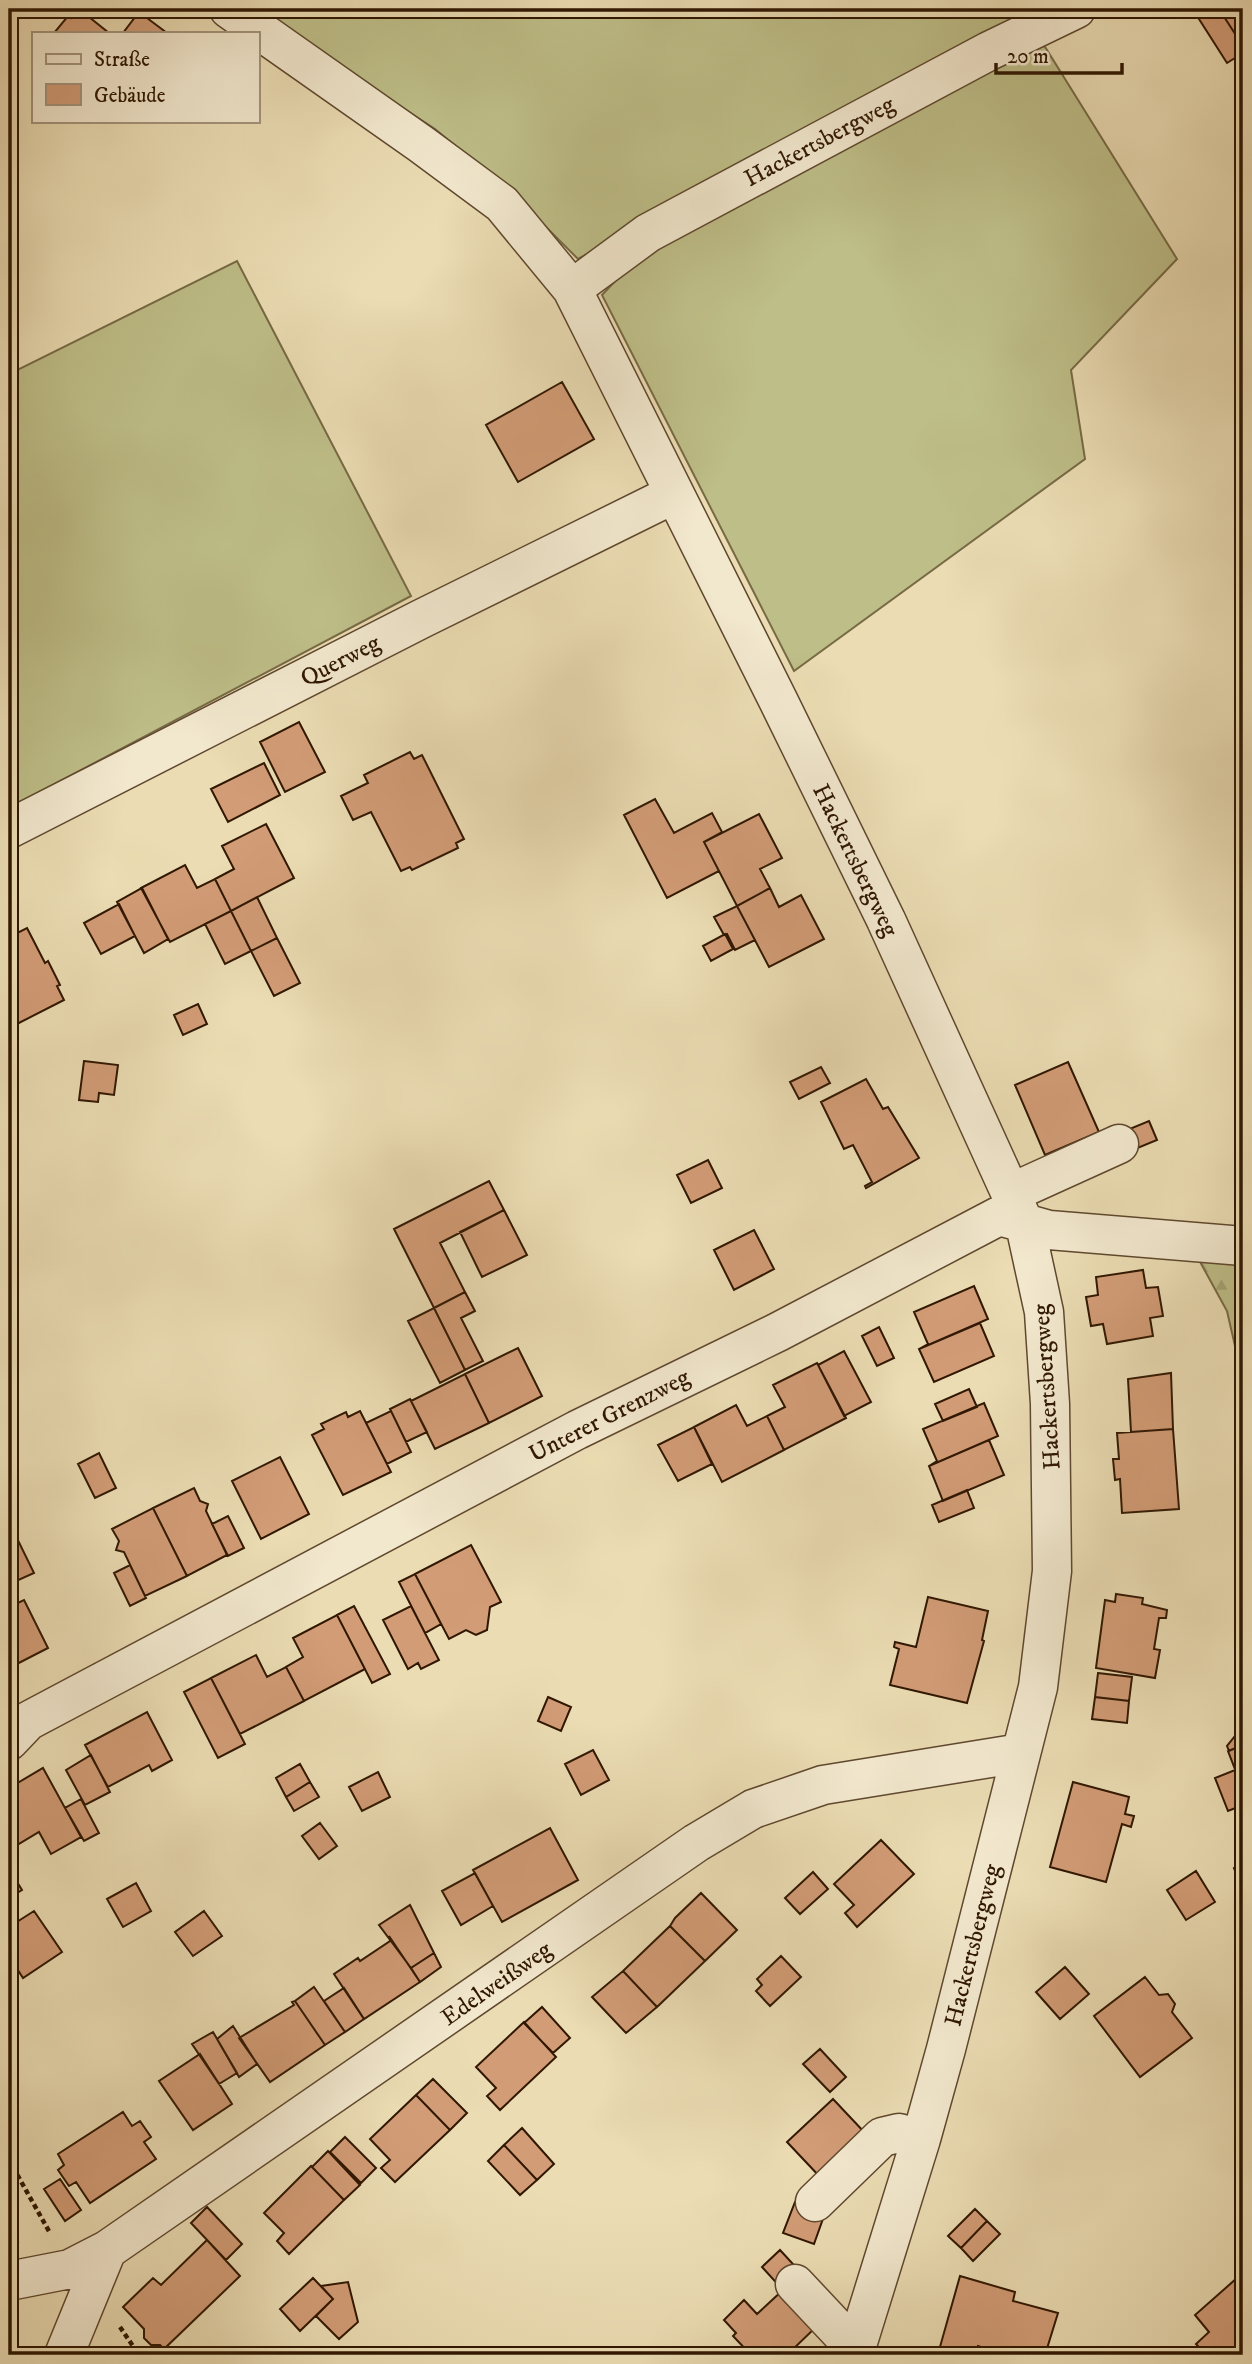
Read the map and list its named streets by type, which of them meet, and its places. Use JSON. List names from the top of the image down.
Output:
{
  "streets": {
    "street": [
      "Hackertsbergweg",
      "Querweg",
      "Unterer Grenzweg",
      "Edelweißweg"
    ]
  },
  "crossings": [
    ["Hackertsbergweg", "Querweg"],
    ["Hackertsbergweg", "Unterer Grenzweg"],
    ["Hackertsbergweg", "Edelweißweg"]
  ],
  "legend": ["Straße", "Gebäude"],
  "scale_bar": "20 m"
}
